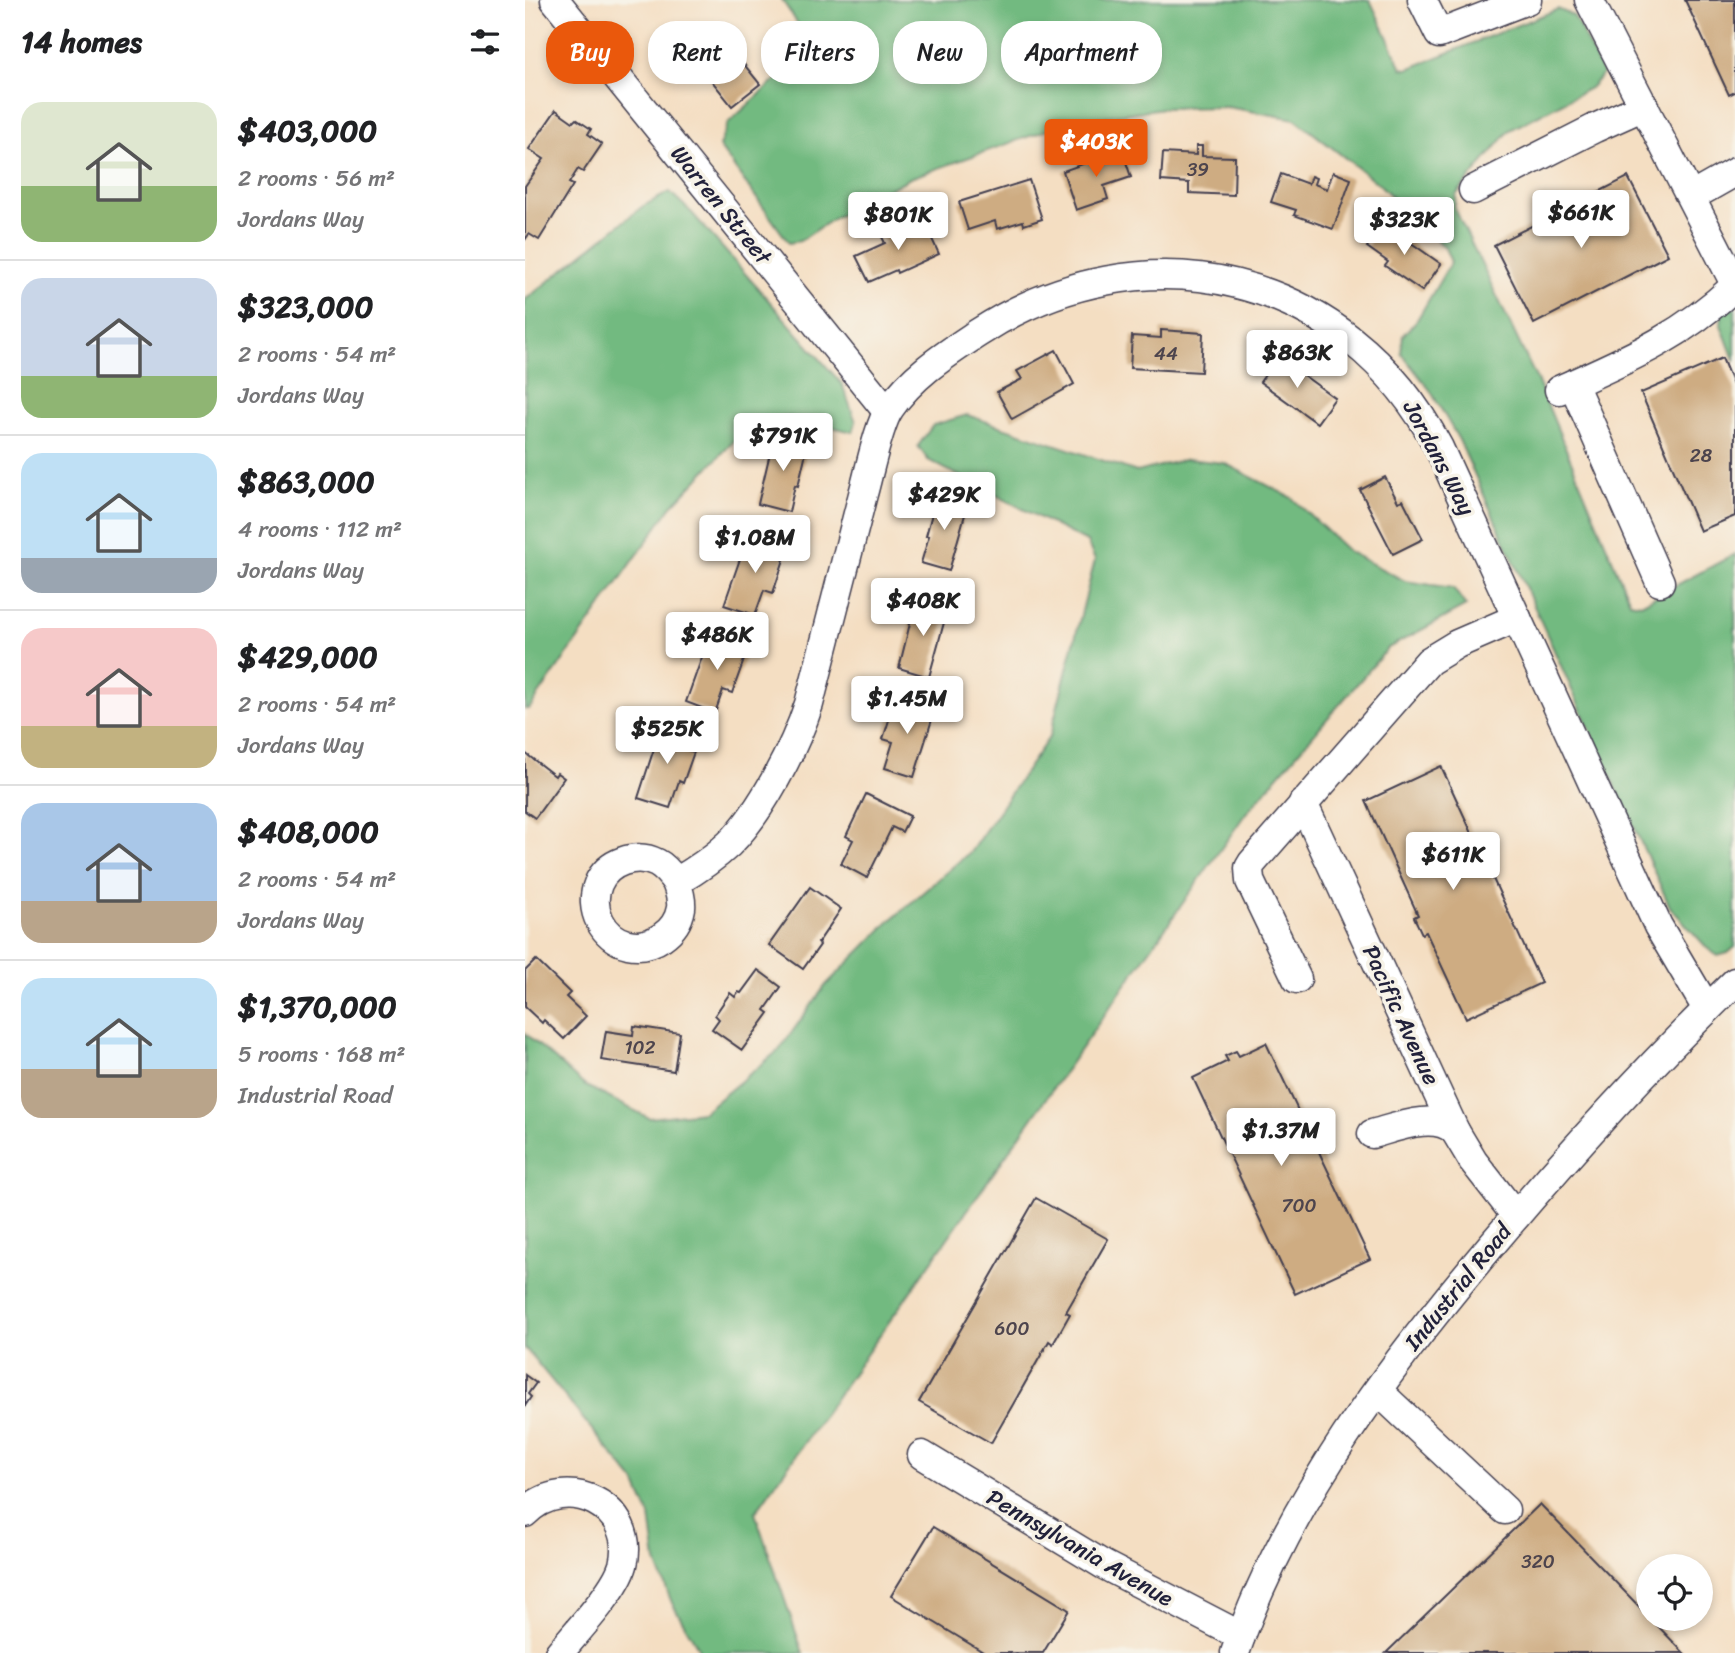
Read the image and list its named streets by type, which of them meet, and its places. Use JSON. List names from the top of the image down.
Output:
{
  "streets": {
    "street": [
      "Warren Street",
      "Jordans Way",
      "Pacific Avenue",
      "Industrial Road",
      "Pennsylvania Avenue"
    ]
  },
  "crossings": [
    ["Warren Street", "Jordans Way"],
    ["Jordans Way", "Industrial Road"],
    ["Pacific Avenue", "Industrial Road"],
    ["Industrial Road", "Pennsylvania Avenue"]
  ],
  "house_numbers": [
    "39",
    "44",
    "28",
    "102",
    "700",
    "600",
    "320"
  ],
  "page": {
    "heading": "14 homes",
    "chip": [
      "Buy",
      "Rent",
      "Filters",
      "New",
      "Apartment"
    ],
    "list": [
      {
        "name": "$403,000",
        "note": "2 rooms · 56 m² · Jordans Way"
      },
      {
        "name": "$323,000",
        "note": "2 rooms · 54 m² · Jordans Way"
      },
      {
        "name": "$863,000",
        "note": "4 rooms · 112 m² · Jordans Way"
      },
      {
        "name": "$429,000",
        "note": "2 rooms · 54 m² · Jordans Way"
      },
      {
        "name": "$408,000",
        "note": "2 rooms · 54 m² · Jordans Way"
      },
      {
        "name": "$1,370,000",
        "note": "5 rooms · 168 m² · Industrial Road"
      }
    ],
    "price": [
      "$403K",
      "$661K",
      "$801K",
      "$323K",
      "$863K",
      "$791K",
      "$429K",
      "$1.08M",
      "$408K",
      "$486K",
      "$1.45M",
      "$525K",
      "$611K",
      "$1.37M"
    ]
  }
}
